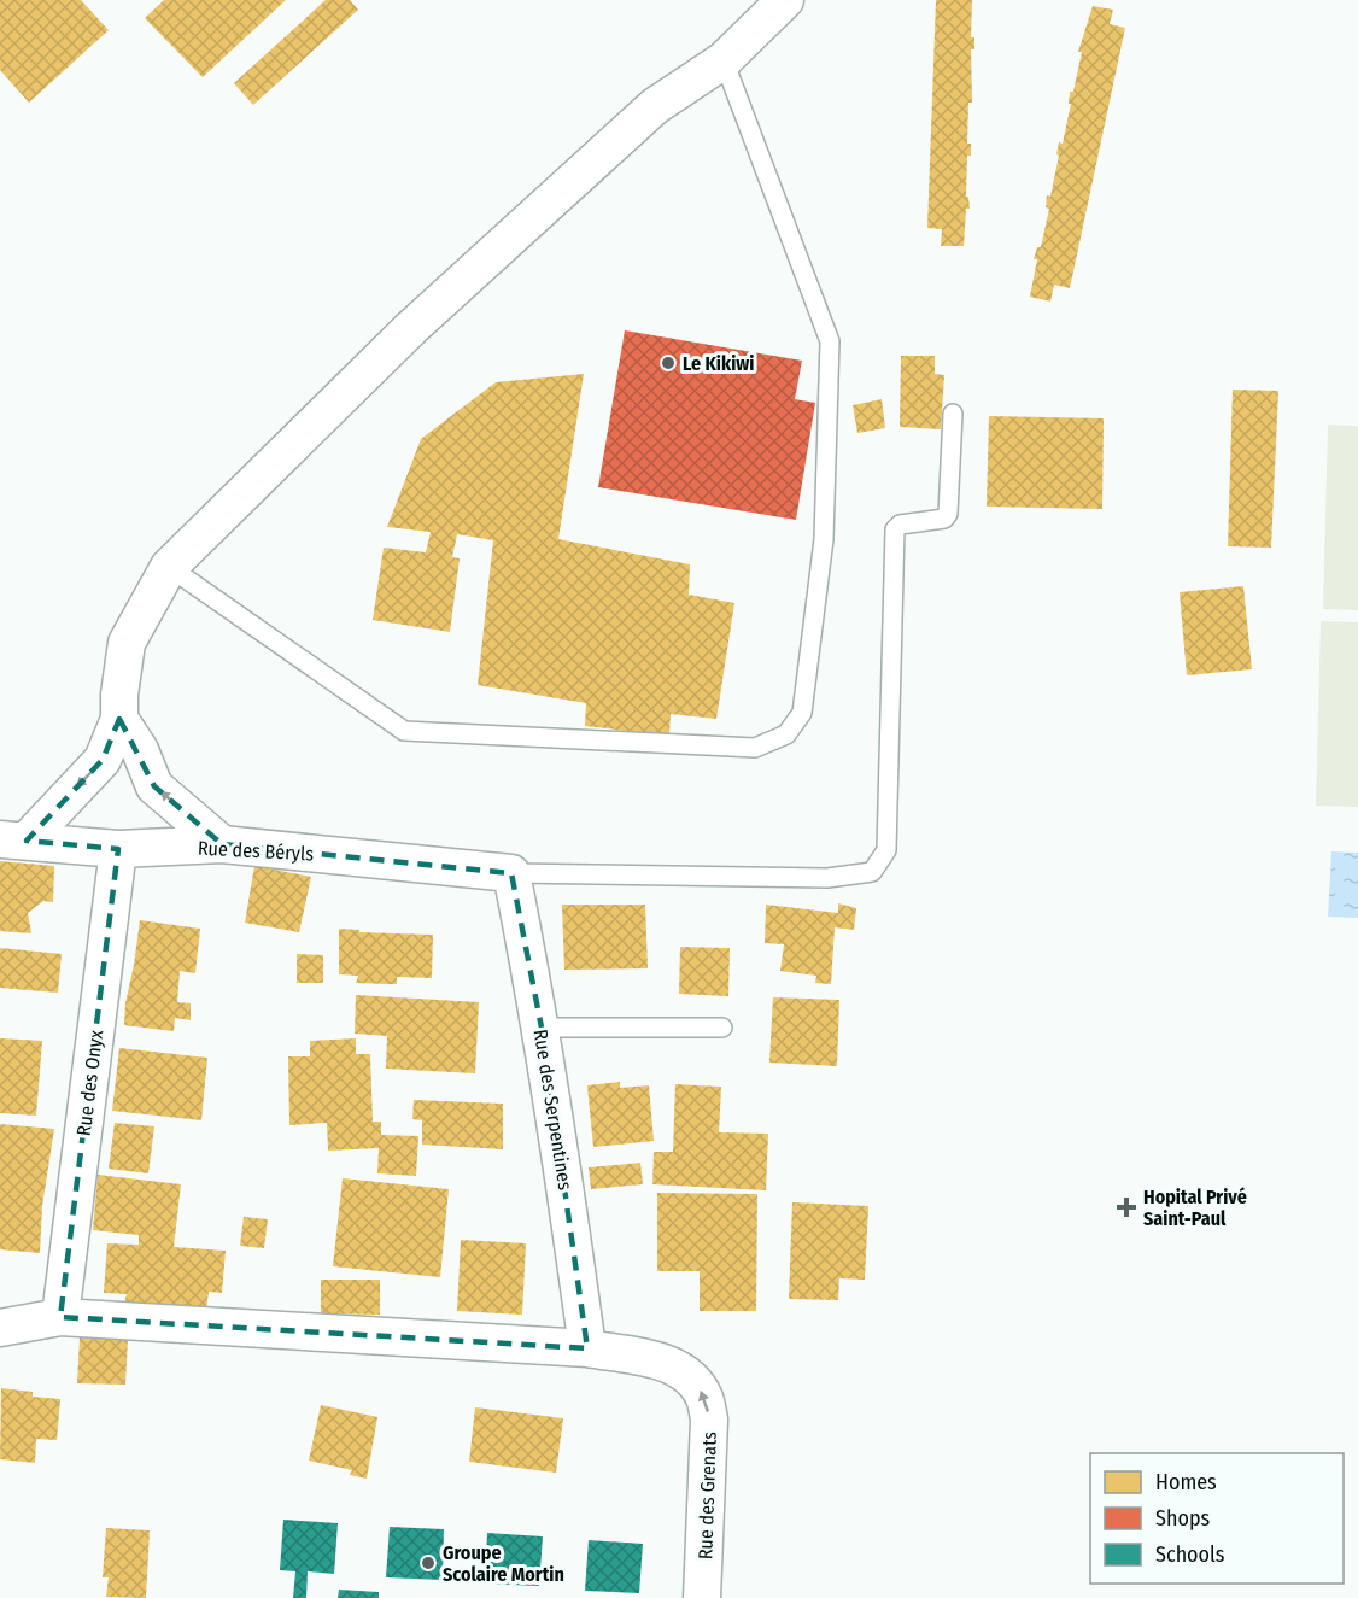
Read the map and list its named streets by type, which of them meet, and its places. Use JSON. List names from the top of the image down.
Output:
{
  "streets": {
    "street": [
      "Rue des Béryls",
      "Rue des Onyx",
      "Rue des Serpentines",
      "Rue des Grenats"
    ]
  },
  "crossings": [
    ["Rue des Béryls", "Rue des Onyx"],
    ["Rue des Béryls", "Rue des Serpentines"],
    ["Rue des Onyx", "Rue des Grenats"],
    ["Rue des Serpentines", "Rue des Grenats"]
  ],
  "places": {
    "other": ["Le Kikiwi", "Groupe Scolaire Mortin"],
    "health": ["Hopital Privé Saint-Paul"]
  },
  "legend": ["Homes", "Shops", "Schools"]
}
